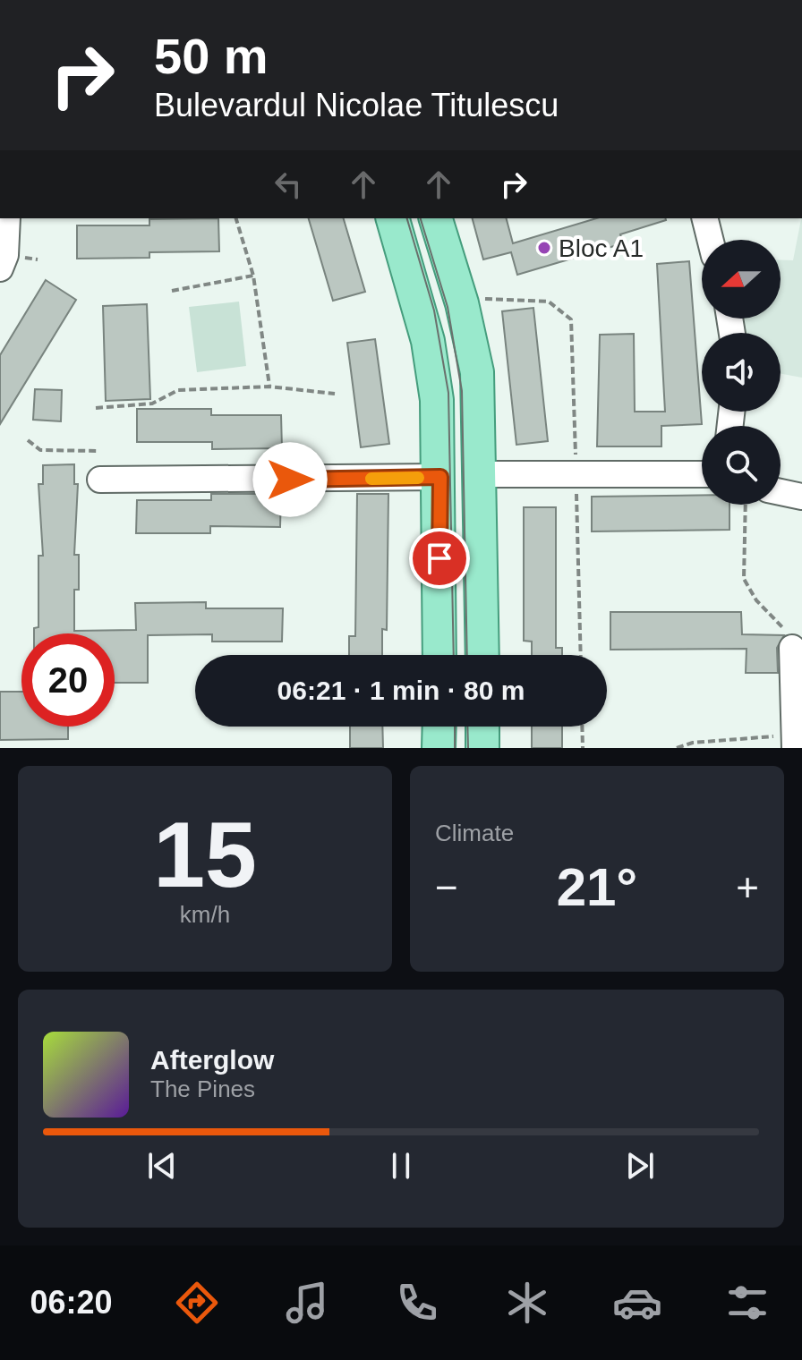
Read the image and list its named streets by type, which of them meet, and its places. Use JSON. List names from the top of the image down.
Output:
{
  "places": ["Bloc A1"],
  "north": "left",
  "page": {
    "turn": ["50 m", "Bulevardul Nicolae Titulescu"],
    "limit": "20",
    "trip": "06:21 · 1 min · 80 m",
    "tile": [
      ["15", "km/h"],
      "Climate"
    ],
    "heat": ["−", "21°", "+"],
    "song": ["Afterglow", "The Pines"],
    "tabs": "06:20"
  }
}
